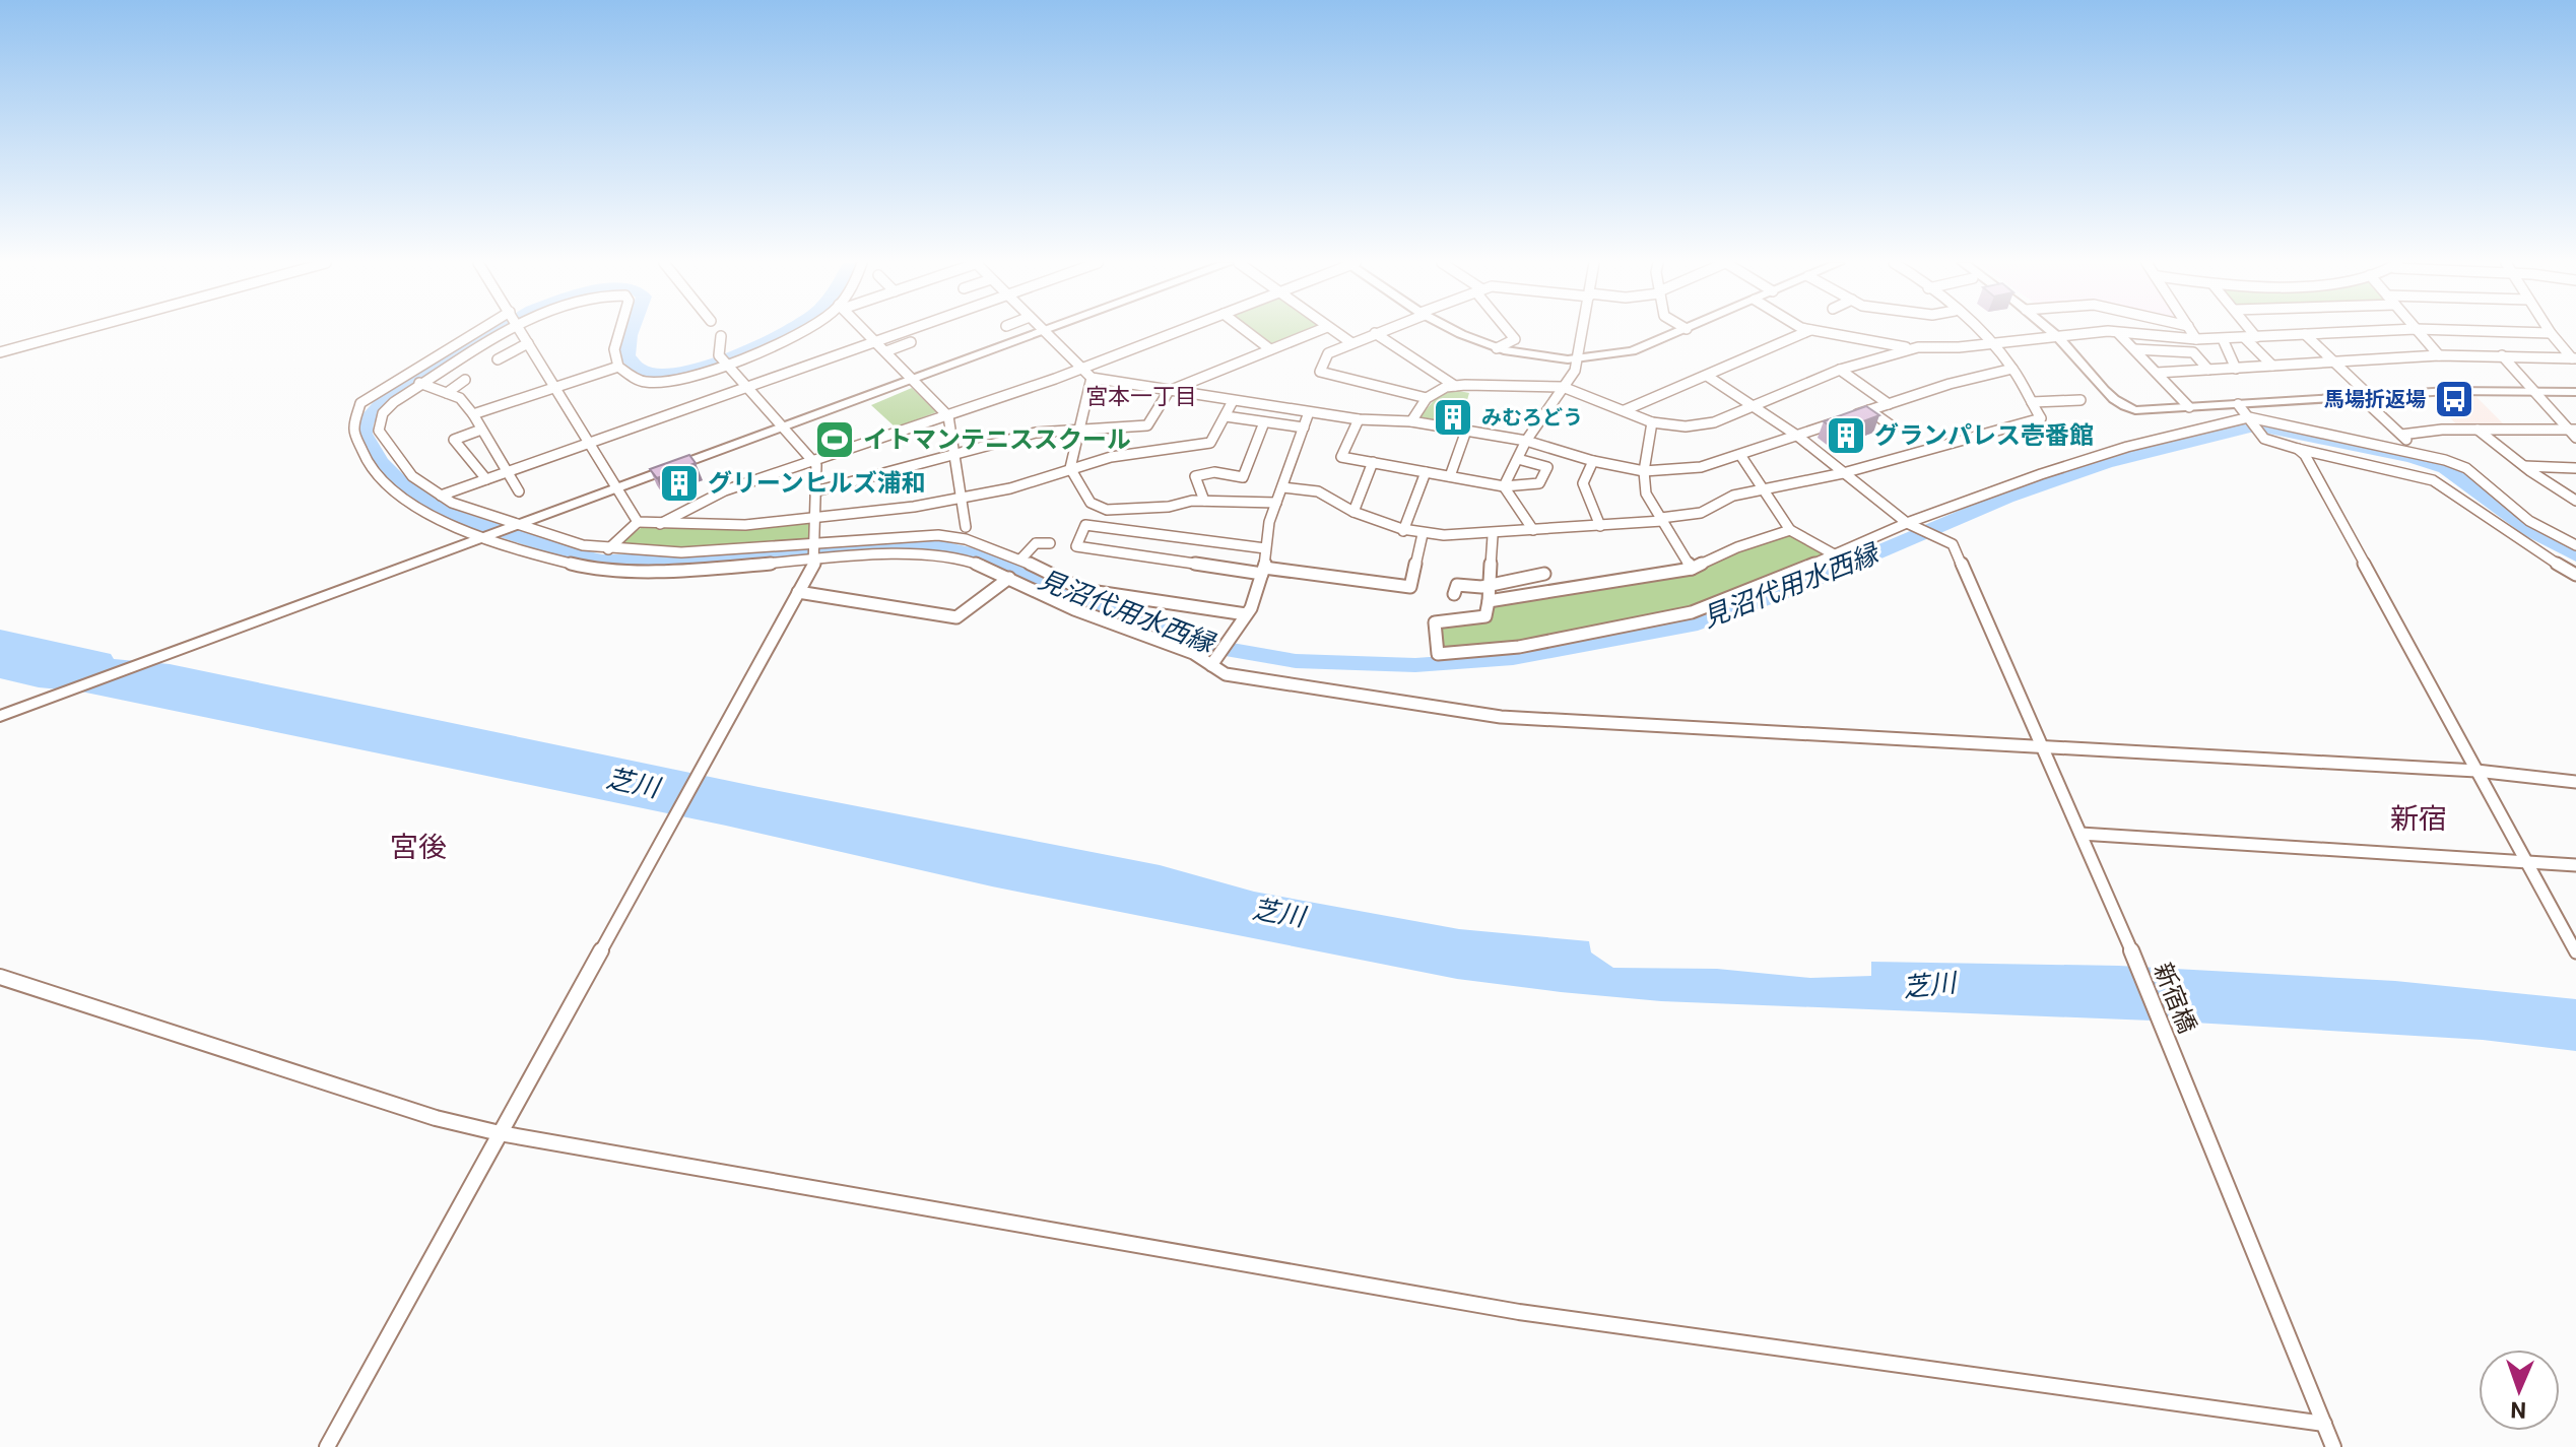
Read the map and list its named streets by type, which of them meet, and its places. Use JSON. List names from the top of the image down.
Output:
{
  "streets": {
    "street": ["新宿橋"]
  },
  "districts": ["宮本一丁目", "新宿", "宮後"],
  "water": ["見沼代用水西縁", "芝川"],
  "places": {
    "bus stop": ["馬場折返場"],
    "building": ["みむろどう", "グランパレス壱番館", "グリーンヒルズ浦和"],
    "sports": ["イトマンテニススクール"]
  },
  "north": "bottom"
}
